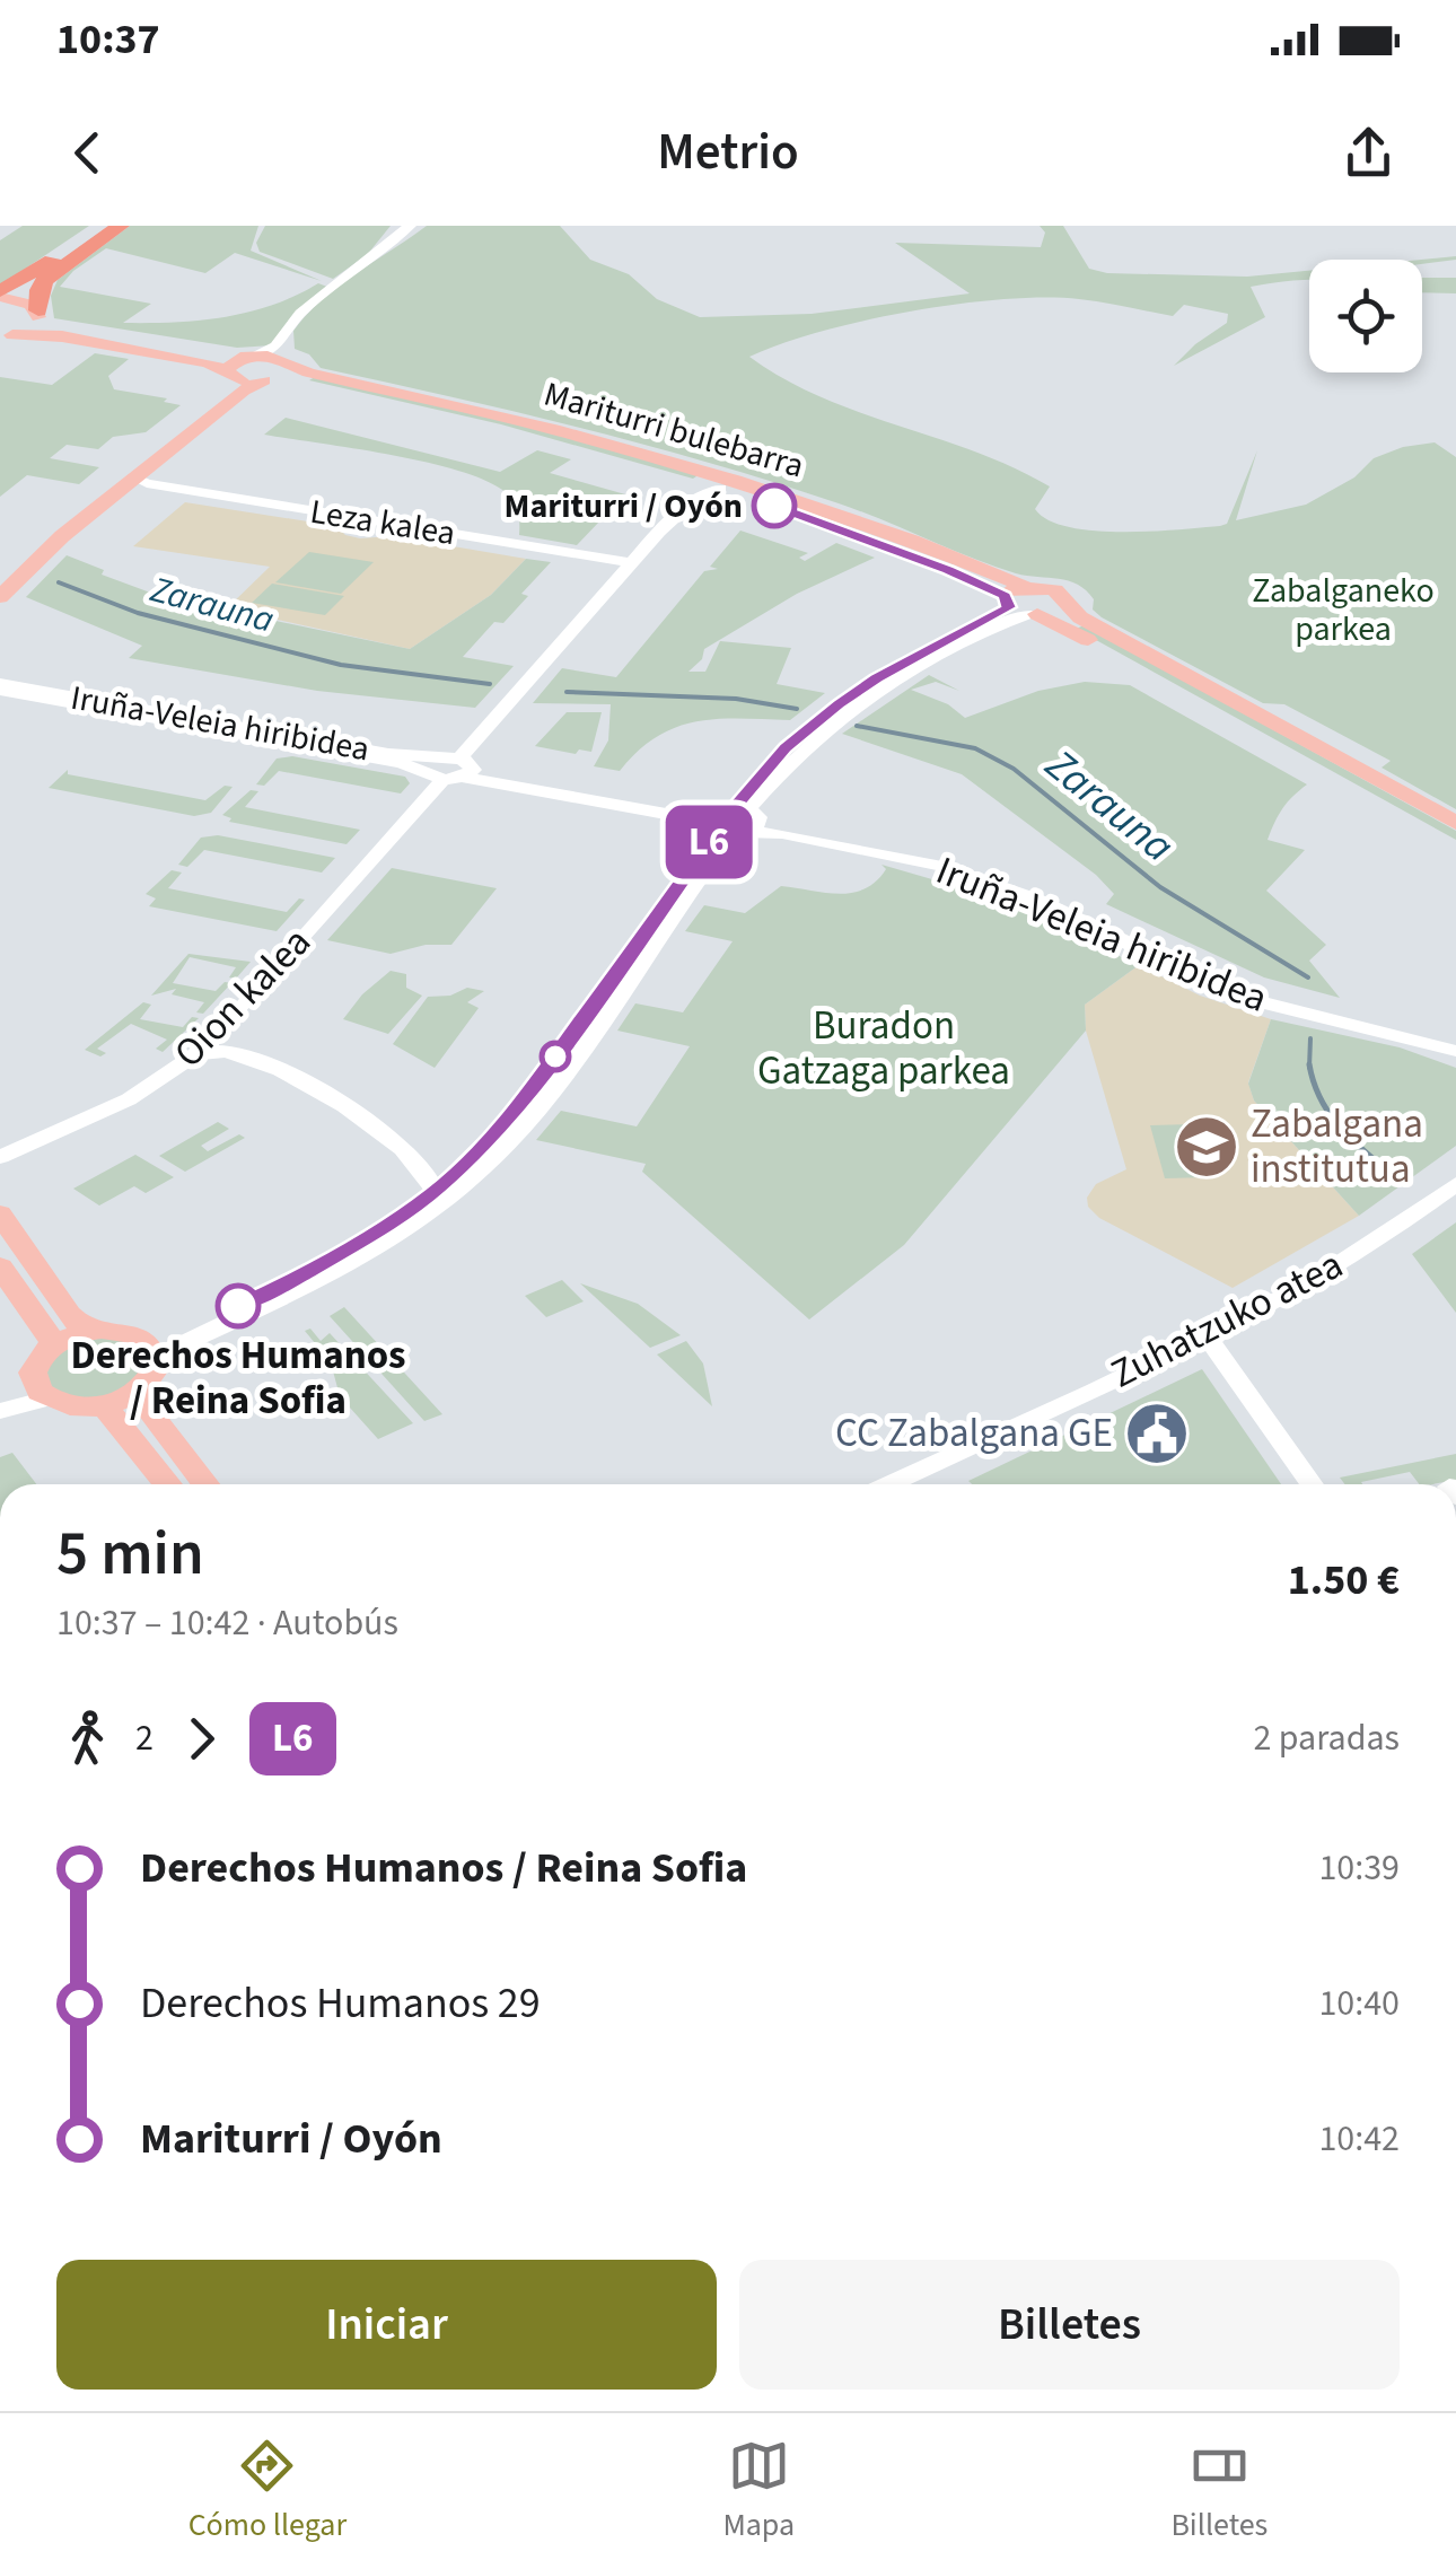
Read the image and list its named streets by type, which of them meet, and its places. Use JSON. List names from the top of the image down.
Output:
{
  "streets": {
    "main road": ["Mariturri bulebarra"],
    "street": [
      "Leza kalea",
      "Iruña-Veleia hiribidea",
      "Oion kalea",
      "Zuhatzuko atea"
    ]
  },
  "crossings": [
    ["Mariturri bulebarra", "Oion kalea"],
    ["Leza kalea", "Oion kalea"],
    ["Iruña-Veleia hiribidea", "Oion kalea"]
  ],
  "water": ["Zarauna"],
  "parks": ["Zabalganeko parkea", "Buradon Gatzaga parkea"],
  "places": {
    "other": ["Mariturri / Oyón", "Derechos Humanos / Reina Sofia"],
    "school or university": ["Zabalgana institutua"],
    "public building": ["CC Zabalgana GE"]
  },
  "lines": ["bus line L6"],
  "page": {
    "status": "10:37",
    "header": "Metrio",
    "on_map": "L6",
    "heading": ["5 min", "10:37 – 10:42 · Autobús", "1.50 €"],
    "legs": ["2", "L6", "2 paradas"],
    "list": [
      {
        "name": "Derechos Humanos / Reina Sofia",
        "value": "10:39"
      },
      {
        "name": "Derechos Humanos 29",
        "value": "10:40"
      },
      {
        "name": "Mariturri / Oyón",
        "value": "10:42"
      }
    ],
    "buttons": ["Iniciar", "Billetes"],
    "tabs": ["Cómo llegar", "Mapa", "Billetes"]
  }
}
